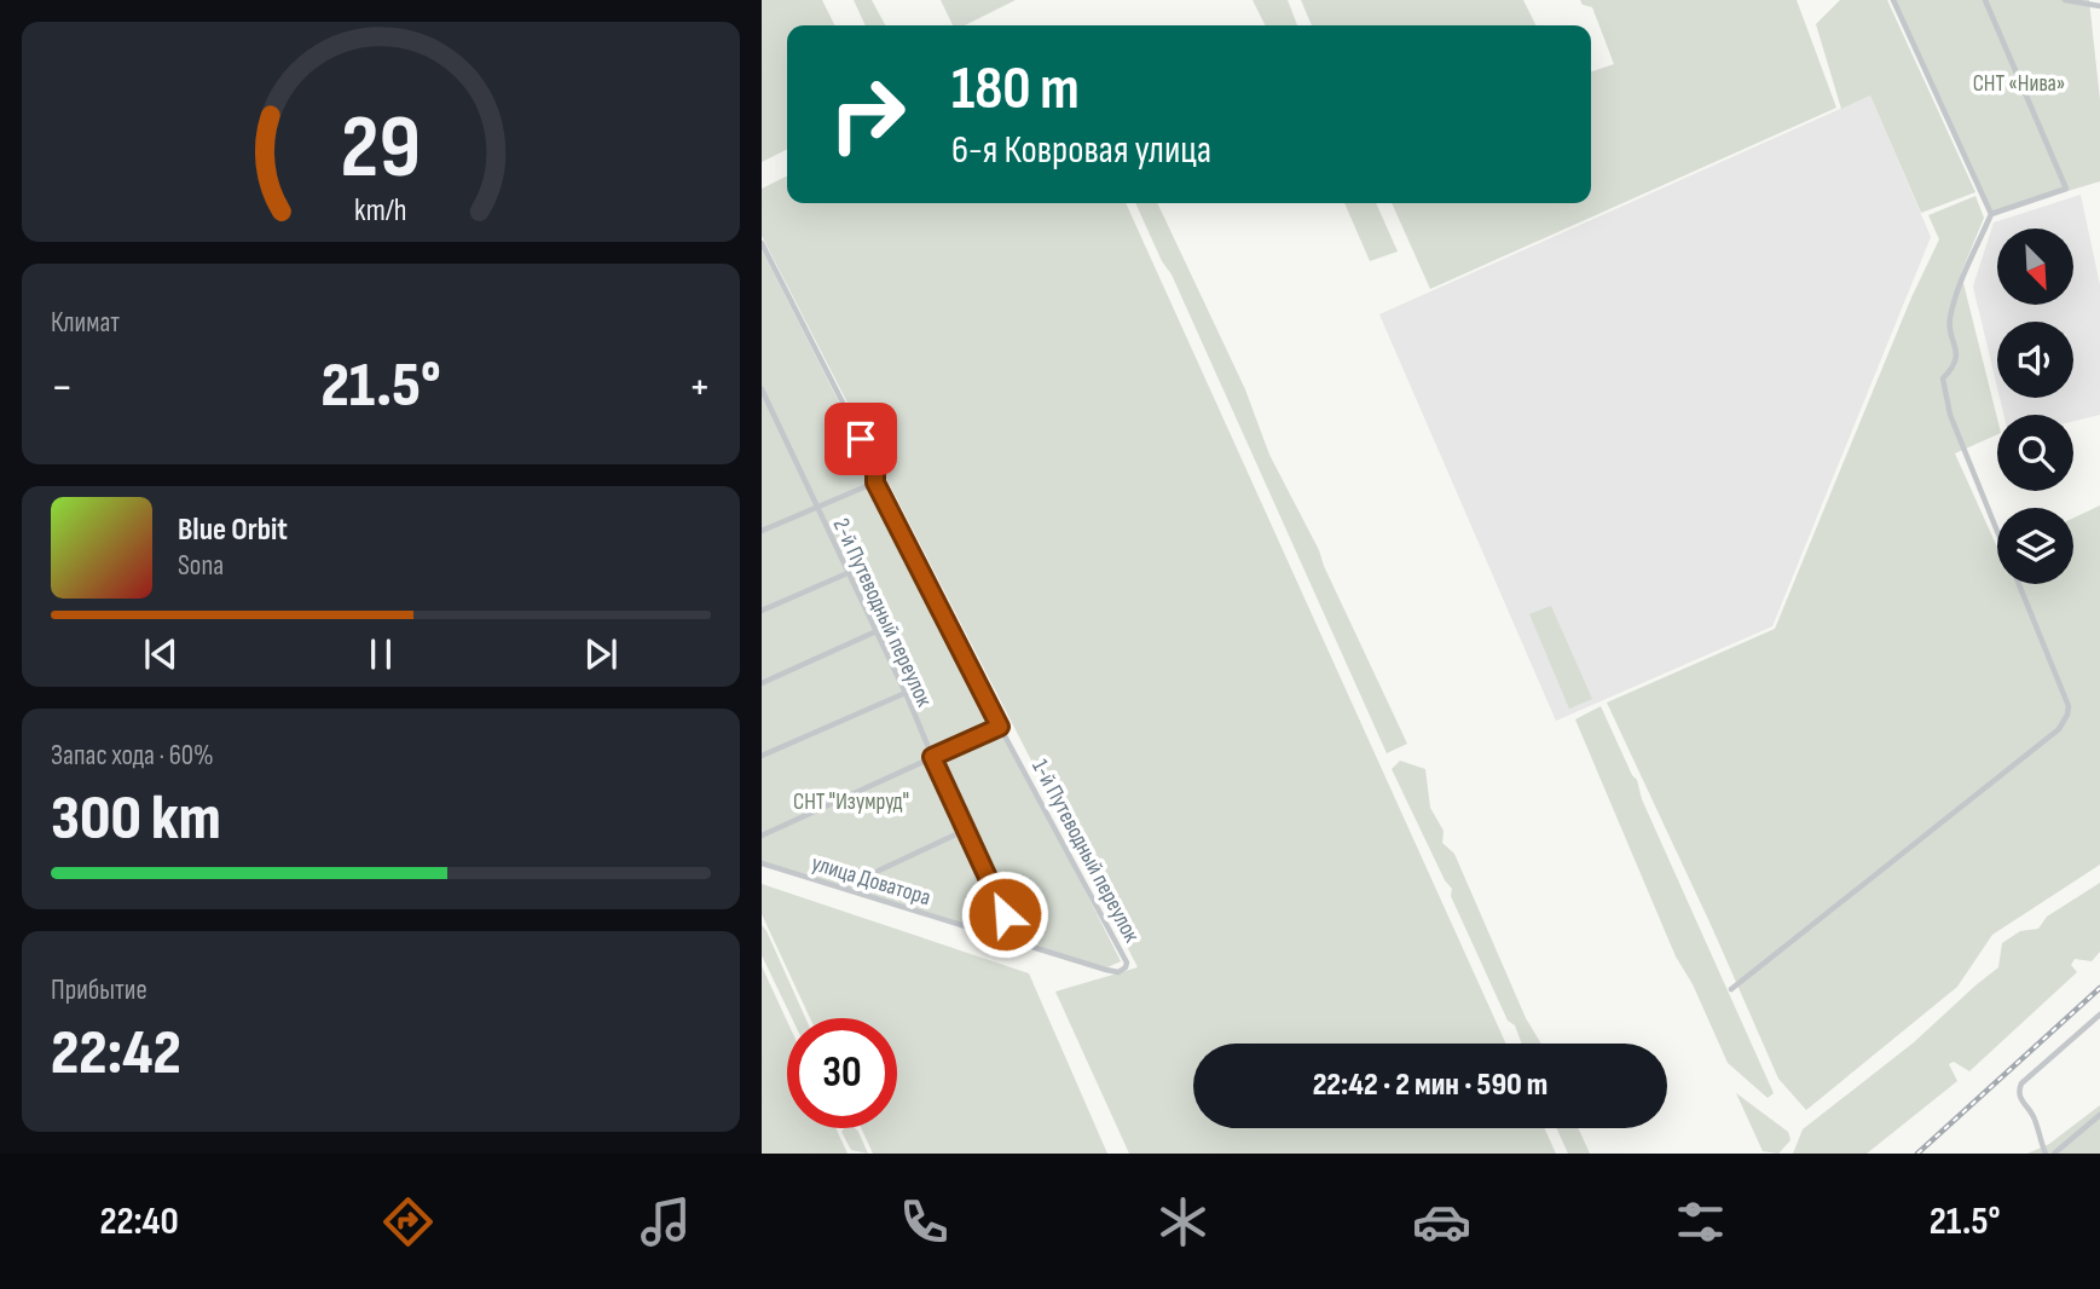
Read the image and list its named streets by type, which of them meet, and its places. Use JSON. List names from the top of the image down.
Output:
{
  "streets": {
    "street": ["2-й Путеводный переулок", "1-й Путеводный переулок", "улица Доватора"]
  },
  "crossings": [
    ["2-й Путеводный переулок", "улица Доватора"],
    ["1-й Путеводный переулок", "улица Доватора"]
  ],
  "parks": ["СНТ «Нива»", "СНТ \"Изумруд\""],
  "north": "bottom right",
  "page": {
    "turn": ["180 m", "6-я Ковровая улица"],
    "tile": [
      "Климат",
      ["Запас хода · 60%", "300 km"],
      ["Прибытие", "22:42"]
    ],
    "heat": ["−", "21.5°", "+"],
    "song": ["Blue Orbit", "Sona"],
    "limit": "30",
    "trip": "22:42 · 2 мин · 590 m",
    "tabs": ["22:40", "21.5°"],
    "gauge": ["29", "km/h"]
  }
}
